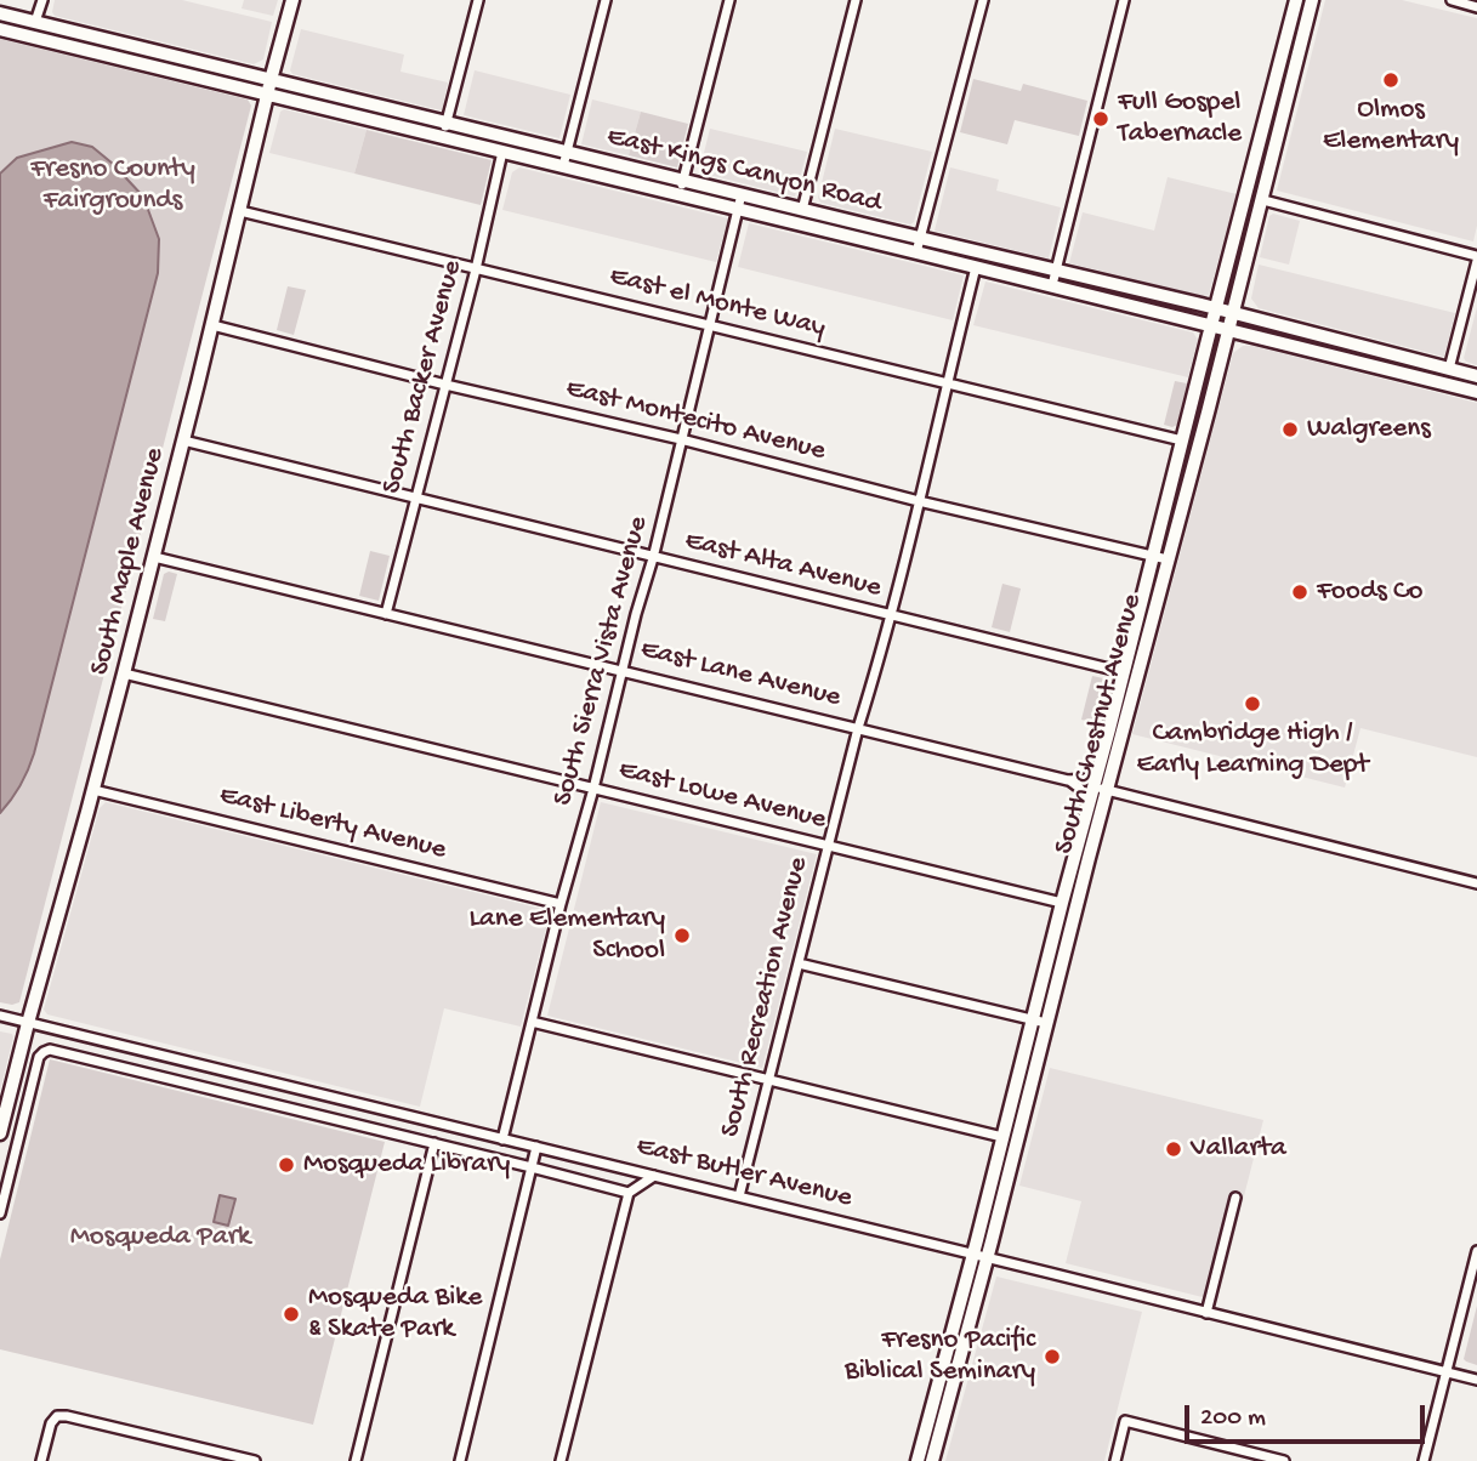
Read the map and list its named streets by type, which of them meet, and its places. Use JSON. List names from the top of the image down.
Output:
{
  "streets": {
    "main road": ["East Kings Canyon Road", "South Maple Avenue", "South Chestnut Avenue"],
    "street": [
      "East el Monte Way",
      "South Backer Avenue",
      "East Montecito Avenue",
      "East Alta Avenue",
      "South Sierra Vista Avenue",
      "East Lane Avenue",
      "East Lowe Avenue",
      "East Liberty Avenue",
      "South Recreation Avenue",
      "East Butler Avenue"
    ]
  },
  "crossings": [
    ["East Kings Canyon Road", "South Backer Avenue"],
    ["East Kings Canyon Road", "South Maple Avenue"],
    ["East Kings Canyon Road", "South Sierra Vista Avenue"],
    ["East Kings Canyon Road", "South Chestnut Avenue"],
    ["East Kings Canyon Road", "South Recreation Avenue"],
    ["East el Monte Way", "South Backer Avenue"],
    ["East el Monte Way", "South Maple Avenue"],
    ["East el Monte Way", "South Sierra Vista Avenue"],
    ["East el Monte Way", "South Chestnut Avenue"],
    ["East el Monte Way", "South Recreation Avenue"],
    ["South Backer Avenue", "East Montecito Avenue"],
    ["South Backer Avenue", "East Alta Avenue"],
    ["South Backer Avenue", "East Lane Avenue"],
    ["East Montecito Avenue", "South Maple Avenue"],
    ["East Montecito Avenue", "South Sierra Vista Avenue"],
    ["East Montecito Avenue", "South Chestnut Avenue"],
    ["East Montecito Avenue", "South Recreation Avenue"],
    ["South Maple Avenue", "East Alta Avenue"],
    ["South Maple Avenue", "East Lane Avenue"],
    ["South Maple Avenue", "East Lowe Avenue"],
    ["South Maple Avenue", "East Liberty Avenue"],
    ["South Maple Avenue", "East Butler Avenue"],
    ["East Alta Avenue", "South Sierra Vista Avenue"],
    ["East Alta Avenue", "South Chestnut Avenue"],
    ["East Alta Avenue", "South Recreation Avenue"],
    ["South Sierra Vista Avenue", "East Lane Avenue"],
    ["South Sierra Vista Avenue", "East Lowe Avenue"],
    ["South Sierra Vista Avenue", "East Liberty Avenue"],
    ["South Sierra Vista Avenue", "East Butler Avenue"],
    ["East Lane Avenue", "South Chestnut Avenue"],
    ["East Lane Avenue", "South Recreation Avenue"],
    ["South Chestnut Avenue", "East Lowe Avenue"],
    ["South Chestnut Avenue", "East Butler Avenue"],
    ["East Lowe Avenue", "South Recreation Avenue"],
    ["South Recreation Avenue", "East Butler Avenue"]
  ],
  "parks": ["Fresno County Fairgrounds", "Mosqueda Park"],
  "places": [
    "Olmos Elementary",
    "Full Gospel Tabernacle",
    "Walgreens",
    "Foods Co",
    "Cambridge High / Early Learning Dept",
    "Lane Elementary School",
    "Vallarta",
    "Mosqueda Library",
    "Mosqueda Bike & Skate Park",
    "Fresno Pacific Biblical Seminary"
  ],
  "scale_bar": "200 m"
}
